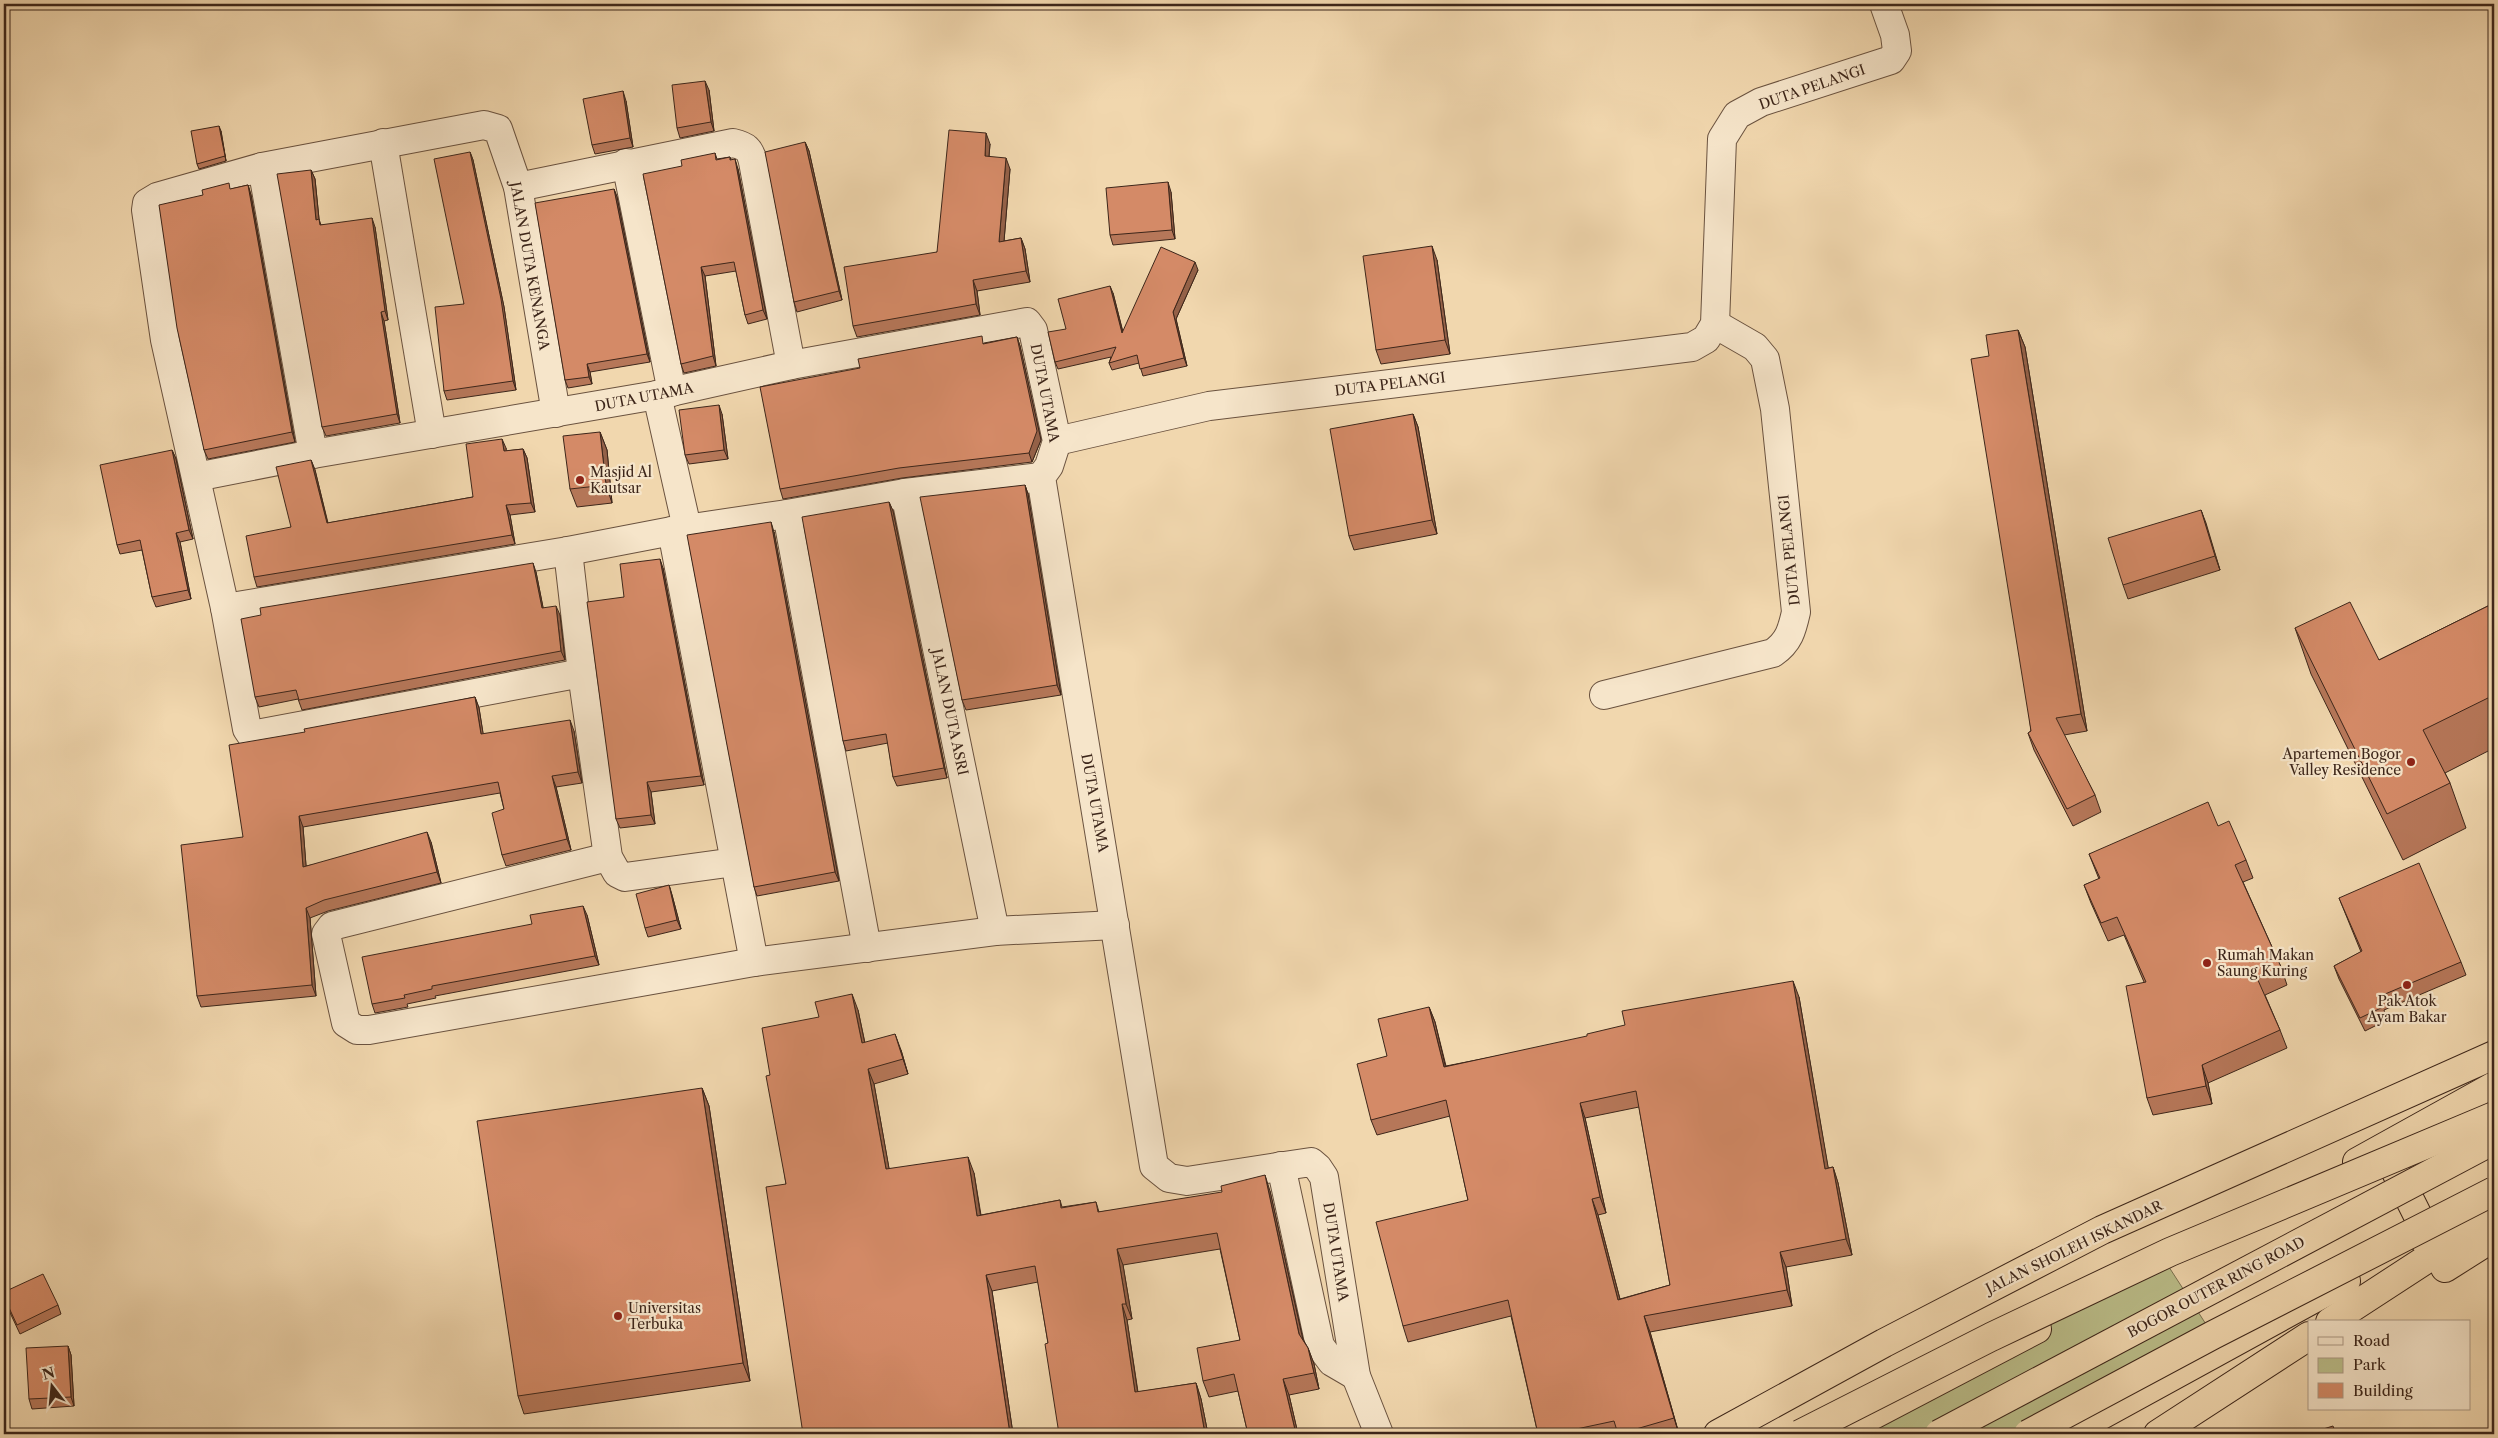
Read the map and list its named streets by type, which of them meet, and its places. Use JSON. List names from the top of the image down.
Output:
{
  "streets": {
    "highway": ["JALAN SHOLEH ISKANDAR", "BOGOR OUTER RING ROAD"],
    "street": [
      "DUTA PELANGI",
      "JALAN DUTA KENANGA",
      "DUTA UTAMA",
      "JALAN DUTA ASRI"
    ]
  },
  "crossings": [
    ["DUTA PELANGI", "DUTA UTAMA"],
    ["JALAN DUTA KENANGA", "DUTA UTAMA"]
  ],
  "places": [
    "Masjid Al Kautsar",
    "Apartemen Bogor Valley Residence",
    "Rumah Makan Saung Kuring",
    "Pak Atok Ayam Bakar",
    "Universitas Terbuka"
  ],
  "legend": ["Road", "Park", "Building"],
  "north": "top"
}
